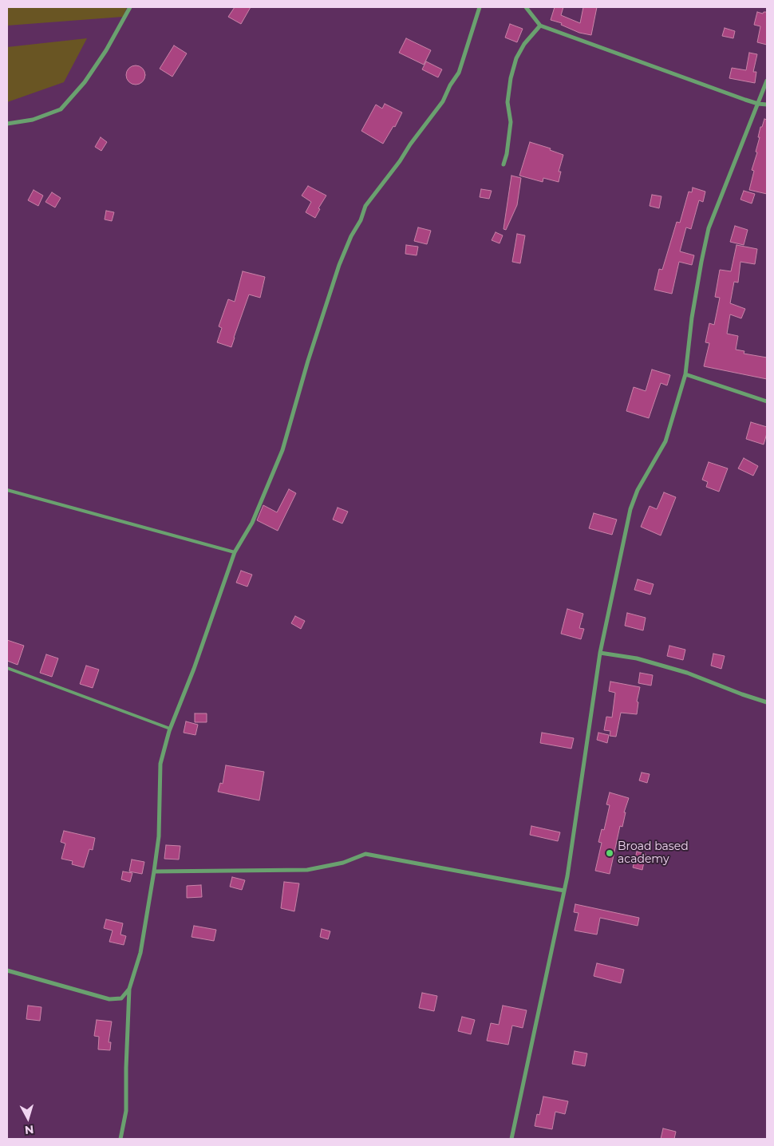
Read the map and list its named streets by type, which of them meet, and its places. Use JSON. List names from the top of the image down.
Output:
{
  "places": ["Broad based academy"],
  "north": "bottom"
}
